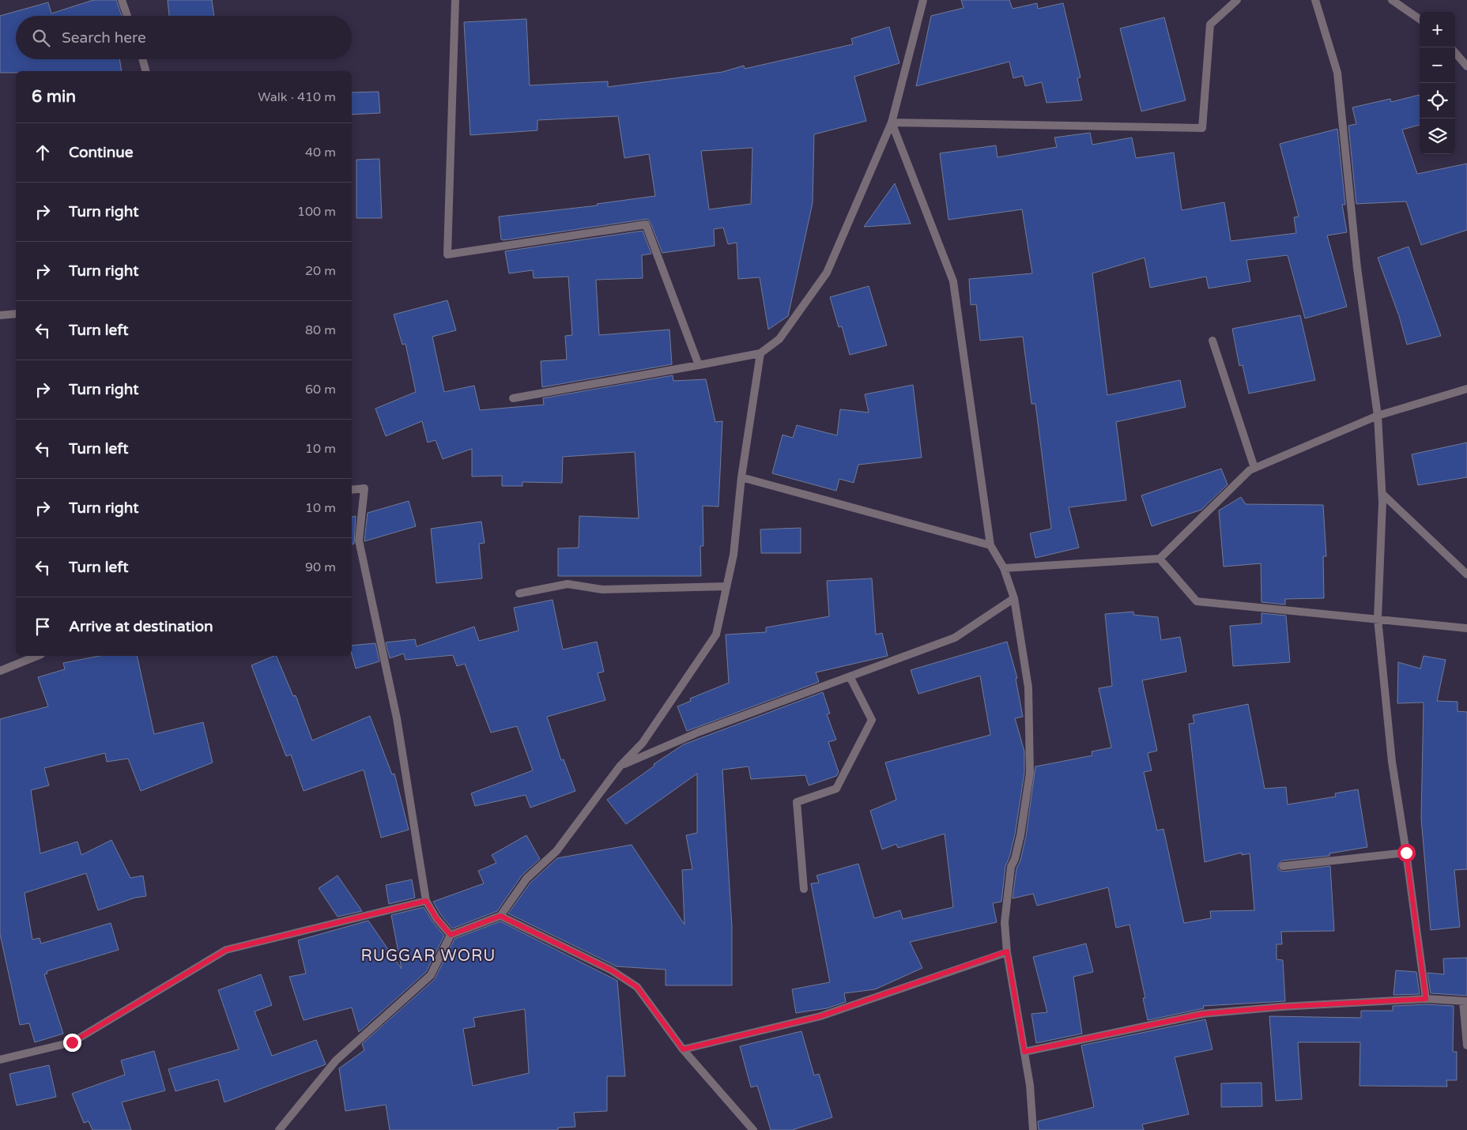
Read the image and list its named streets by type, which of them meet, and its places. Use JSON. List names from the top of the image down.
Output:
{
  "districts": ["RUGGAR WORU"],
  "page": {
    "map_buttons": ["+", "−"],
    "search": "Search here",
    "heading": ["6 min", "Walk · 410 m"],
    "list": [
      ["Continue", "40 m"],
      ["Turn right", "100 m"],
      ["Turn right", "20 m"],
      ["Turn left", "80 m"],
      ["Turn right", "60 m"],
      ["Turn left", "10 m"],
      ["Turn right", "10 m"],
      ["Turn left", "90 m"],
      "Arrive at destination"
    ]
  }
}
